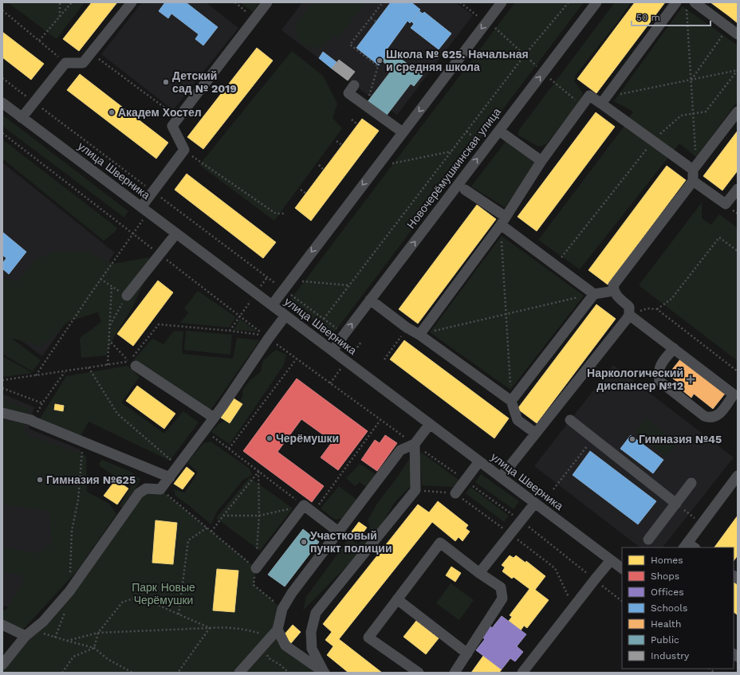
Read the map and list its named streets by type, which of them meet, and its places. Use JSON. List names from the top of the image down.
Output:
{
  "streets": {
    "street": ["Новочерёмушкинская улица", "улица Шверника"]
  },
  "crossings": [
    ["Новочерёмушкинская улица", "улица Шверника"]
  ],
  "parks": ["Парк Новые Черёмушки"],
  "places": {
    "other": [
      "Школа № 625. Начальная и средняя школа",
      "Детский сад № 2019",
      "Академ Хостел",
      "Черёмушки",
      "Гимназия №45",
      "Гимназия №625",
      "Участковый пункт полиции"
    ],
    "health": ["Наркологический диспансер №12"]
  },
  "legend": [
    "Homes",
    "Shops",
    "Offices",
    "Schools",
    "Health",
    "Public",
    "Industry"
  ],
  "scale_bar": "50 m"
}
